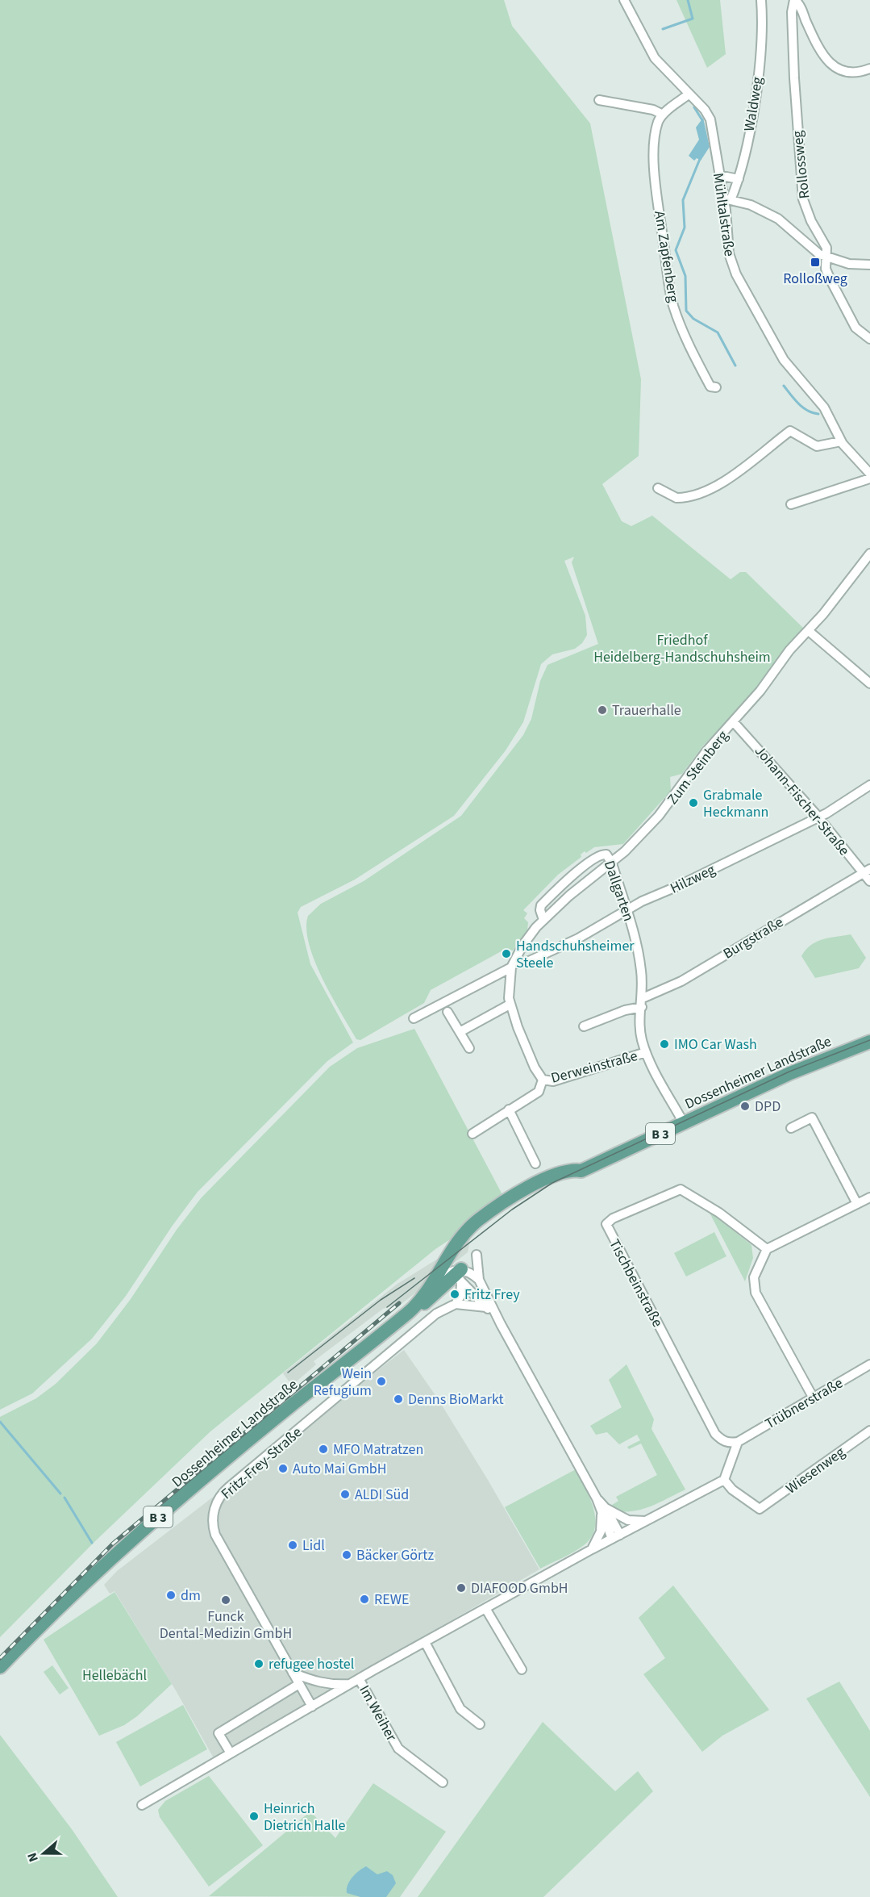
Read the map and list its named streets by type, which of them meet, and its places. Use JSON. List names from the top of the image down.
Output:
{
  "streets": {
    "main road": ["Dossenheimer Landstraße", "B 3"],
    "street": [
      "Waldweg",
      "Rollossweg",
      "Mühltalstraße",
      "Am Zapfenberg",
      "Zum Steinberg",
      "Johann-Fischer-Straße",
      "Hilzweg",
      "Dallgarten",
      "Burgstraße",
      "Derweinstraße",
      "Tischbeinstraße",
      "Trübnerstraße",
      "Fritz-Frey-Straße",
      "Wiesenweg",
      "Im Weiher"
    ]
  },
  "crossings": [
    ["Waldweg", "Mühltalstraße"],
    ["Zum Steinberg", "Johann-Fischer-Straße"],
    ["Zum Steinberg", "Hilzweg"],
    ["Zum Steinberg", "Dallgarten"],
    ["Zum Steinberg", "Derweinstraße"],
    ["Johann-Fischer-Straße", "Hilzweg"],
    ["Johann-Fischer-Straße", "Burgstraße"],
    ["Hilzweg", "Dallgarten"],
    ["Dallgarten", "Burgstraße"],
    ["Tischbeinstraße", "Trübnerstraße"]
  ],
  "parks": ["Friedhof Heidelberg-Handschuhsheim", "Hellebächl"],
  "places": {
    "transit": ["Rolloßweg"],
    "other": [
      "Trauerhalle",
      "Grabmale Heckmann",
      "Handschuhsheimer Steele",
      "IMO Car Wash",
      "DPD",
      "Fritz Frey",
      "Wein Refugium",
      "Denns BioMarkt",
      "MFO Matratzen",
      "Auto Mai GmbH",
      "ALDI Süd",
      "Lidl",
      "Bäcker Görtz",
      "DIAFOOD GmbH",
      "dm",
      "REWE",
      "Funck Dental-Medizin GmbH",
      "refugee hostel",
      "Heinrich Dietrich Halle"
    ]
  },
  "north": "left"
}
